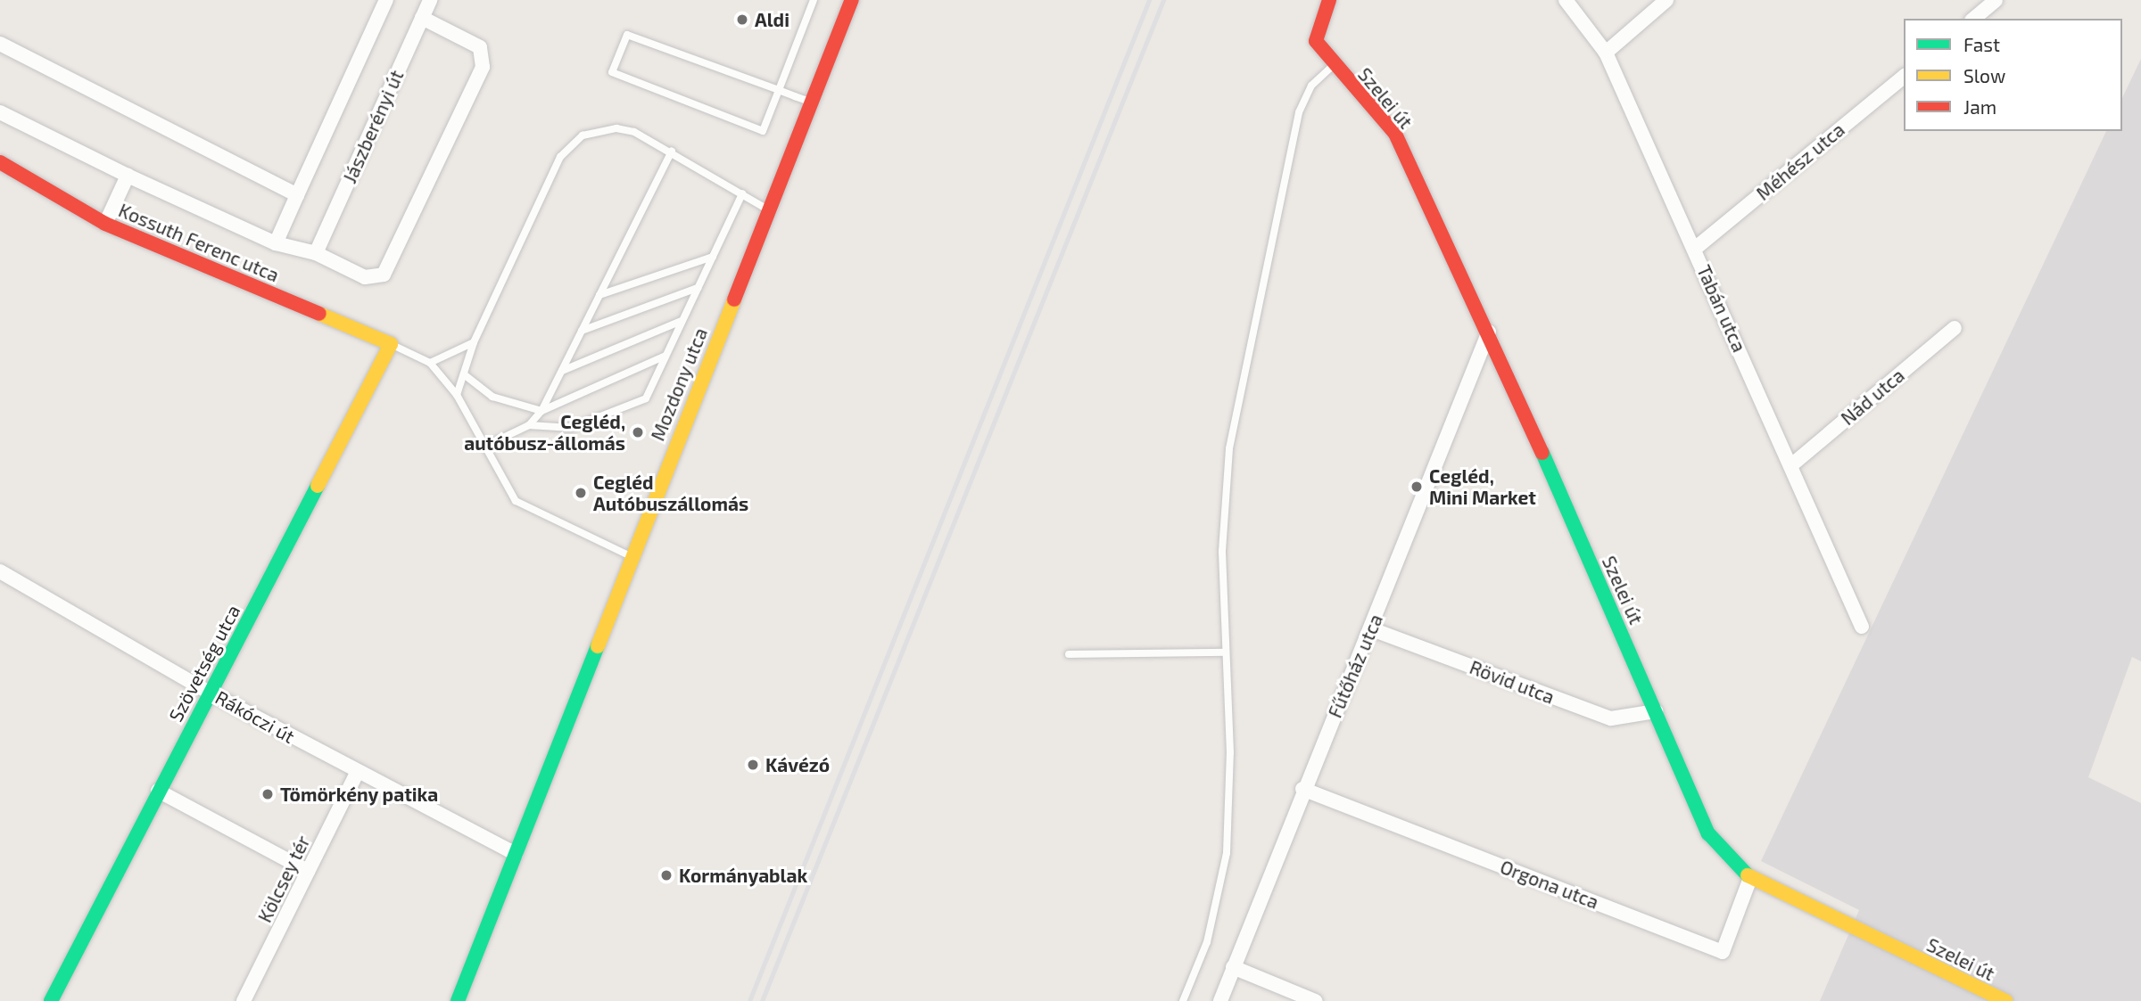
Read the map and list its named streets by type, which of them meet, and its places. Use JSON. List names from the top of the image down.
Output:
{
  "streets": {
    "street": [
      "Szelei út",
      "Jászberényi út",
      "Méhész utca",
      "Kossuth Ferenc utca",
      "Tabán utca",
      "Mozdony utca",
      "Nád utca",
      "Szövetség utca",
      "Fűtőház utca",
      "Rövid utca",
      "Rákóczi út",
      "Kölcsey tér",
      "Orgona utca"
    ]
  },
  "crossings": [
    ["Szelei út", "Fűtőház utca"],
    ["Szelei út", "Rövid utca"],
    ["Szelei út", "Orgona utca"],
    ["Jászberényi út", "Kossuth Ferenc utca"],
    ["Méhész utca", "Tabán utca"],
    ["Kossuth Ferenc utca", "Szövetség utca"],
    ["Tabán utca", "Nád utca"],
    ["Mozdony utca", "Rákóczi út"],
    ["Szövetség utca", "Rákóczi út"],
    ["Fűtőház utca", "Rövid utca"],
    ["Fűtőház utca", "Orgona utca"],
    ["Rákóczi út", "Kölcsey tér"]
  ],
  "places": [
    "Aldi",
    "Cegléd, autóbusz-állomás",
    "Cegléd, Mini Market",
    "Cegléd Autóbuszállomás",
    "Kávézó",
    "Tömörkény patika",
    "Kormányablak"
  ],
  "legend": ["Fast", "Slow", "Jam"]
}
